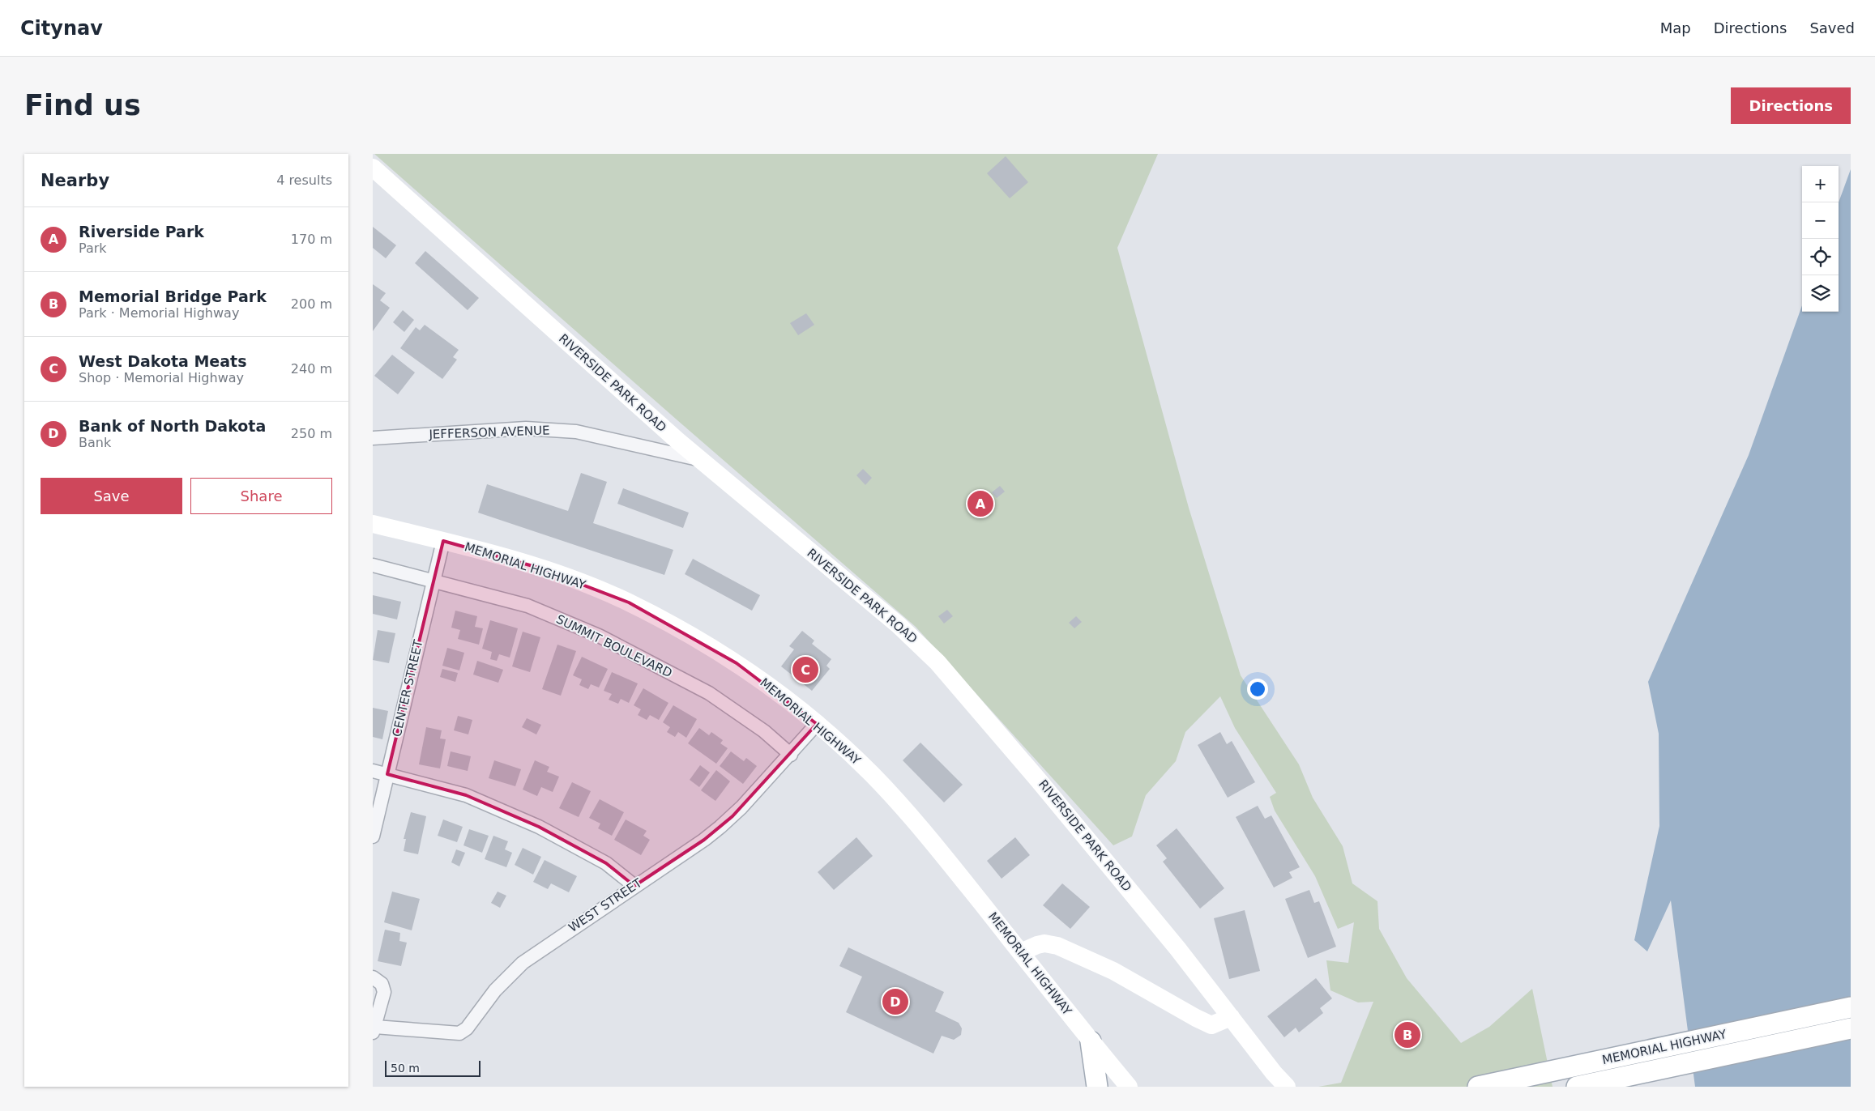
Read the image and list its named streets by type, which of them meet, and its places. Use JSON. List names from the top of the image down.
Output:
{
  "streets": {
    "main road": ["RIVERSIDE PARK ROAD", "MEMORIAL HIGHWAY"],
    "street": [
      "JEFFERSON AVENUE",
      "SUMMIT BOULEVARD",
      "CENTER STREET",
      "WEST STREET"
    ]
  },
  "crossings": [
    ["RIVERSIDE PARK ROAD", "JEFFERSON AVENUE"],
    ["MEMORIAL HIGHWAY", "CENTER STREET"],
    ["MEMORIAL HIGHWAY", "WEST STREET"],
    ["SUMMIT BOULEVARD", "CENTER STREET"],
    ["SUMMIT BOULEVARD", "WEST STREET"]
  ],
  "scale_bar": "50 m",
  "page": {
    "header": "Citynav",
    "nav": ["Map", "Directions", "Saved"],
    "buttons": [
      "Directions",
      ["Save", "Share"]
    ],
    "title": "Find us",
    "heading": ["Nearby", "4 results"],
    "map_buttons": ["+", "−"],
    "list": [
      {
        "mark": "A",
        "name": "Riverside Park",
        "note": "Park",
        "value": "170 m"
      },
      {
        "mark": "B",
        "name": "Memorial Bridge Park",
        "note": "Park · Memorial Highway",
        "value": "200 m"
      },
      {
        "mark": "C",
        "name": "West Dakota Meats",
        "note": "Shop · Memorial Highway",
        "value": "240 m"
      },
      {
        "mark": "D",
        "name": "Bank of North Dakota",
        "note": "Bank",
        "value": "250 m"
      }
    ],
    "pins": [
      "A",
      "C",
      "D",
      "B"
    ],
    "scale": "50 m"
  }
}
